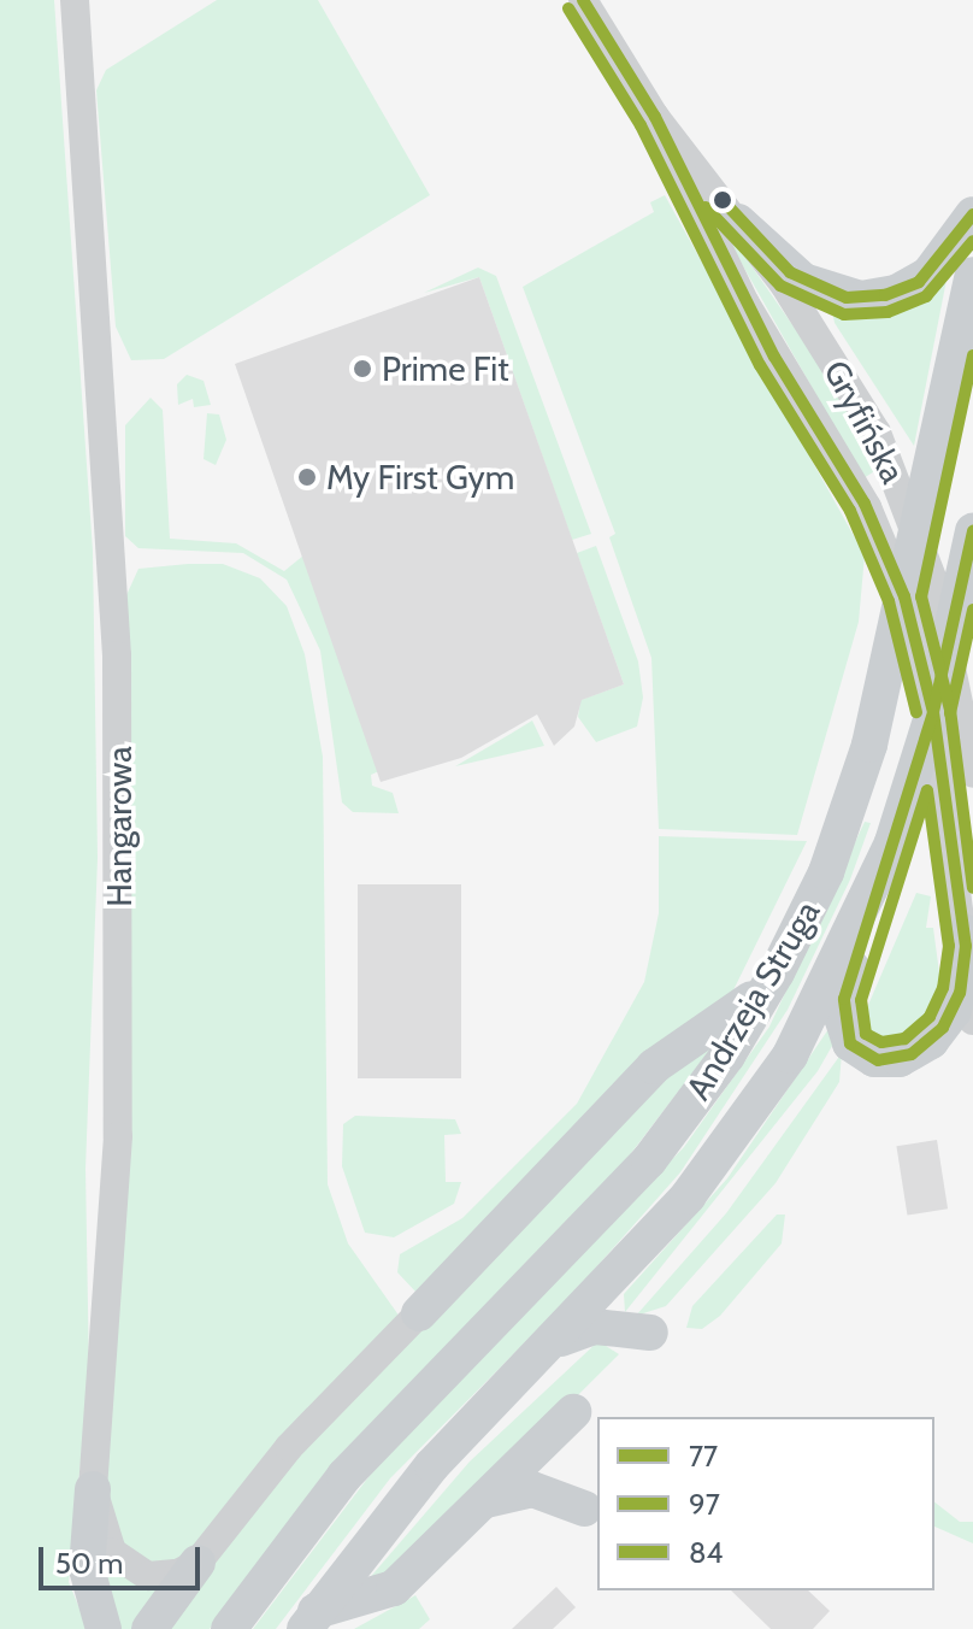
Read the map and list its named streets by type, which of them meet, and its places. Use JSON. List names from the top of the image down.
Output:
{
  "streets": {
    "main road": ["Andrzeja Struga"],
    "street": ["Gryfińska", "Hangarowa"]
  },
  "crossings": [
    ["Gryfińska", "Andrzeja Struga"]
  ],
  "places": ["Prime Fit", "My First Gym"],
  "lines": ["transit line 77", "transit line 97", "transit line 84"],
  "legend": ["77", "97", "84"],
  "scale_bar": "50 m"
}
